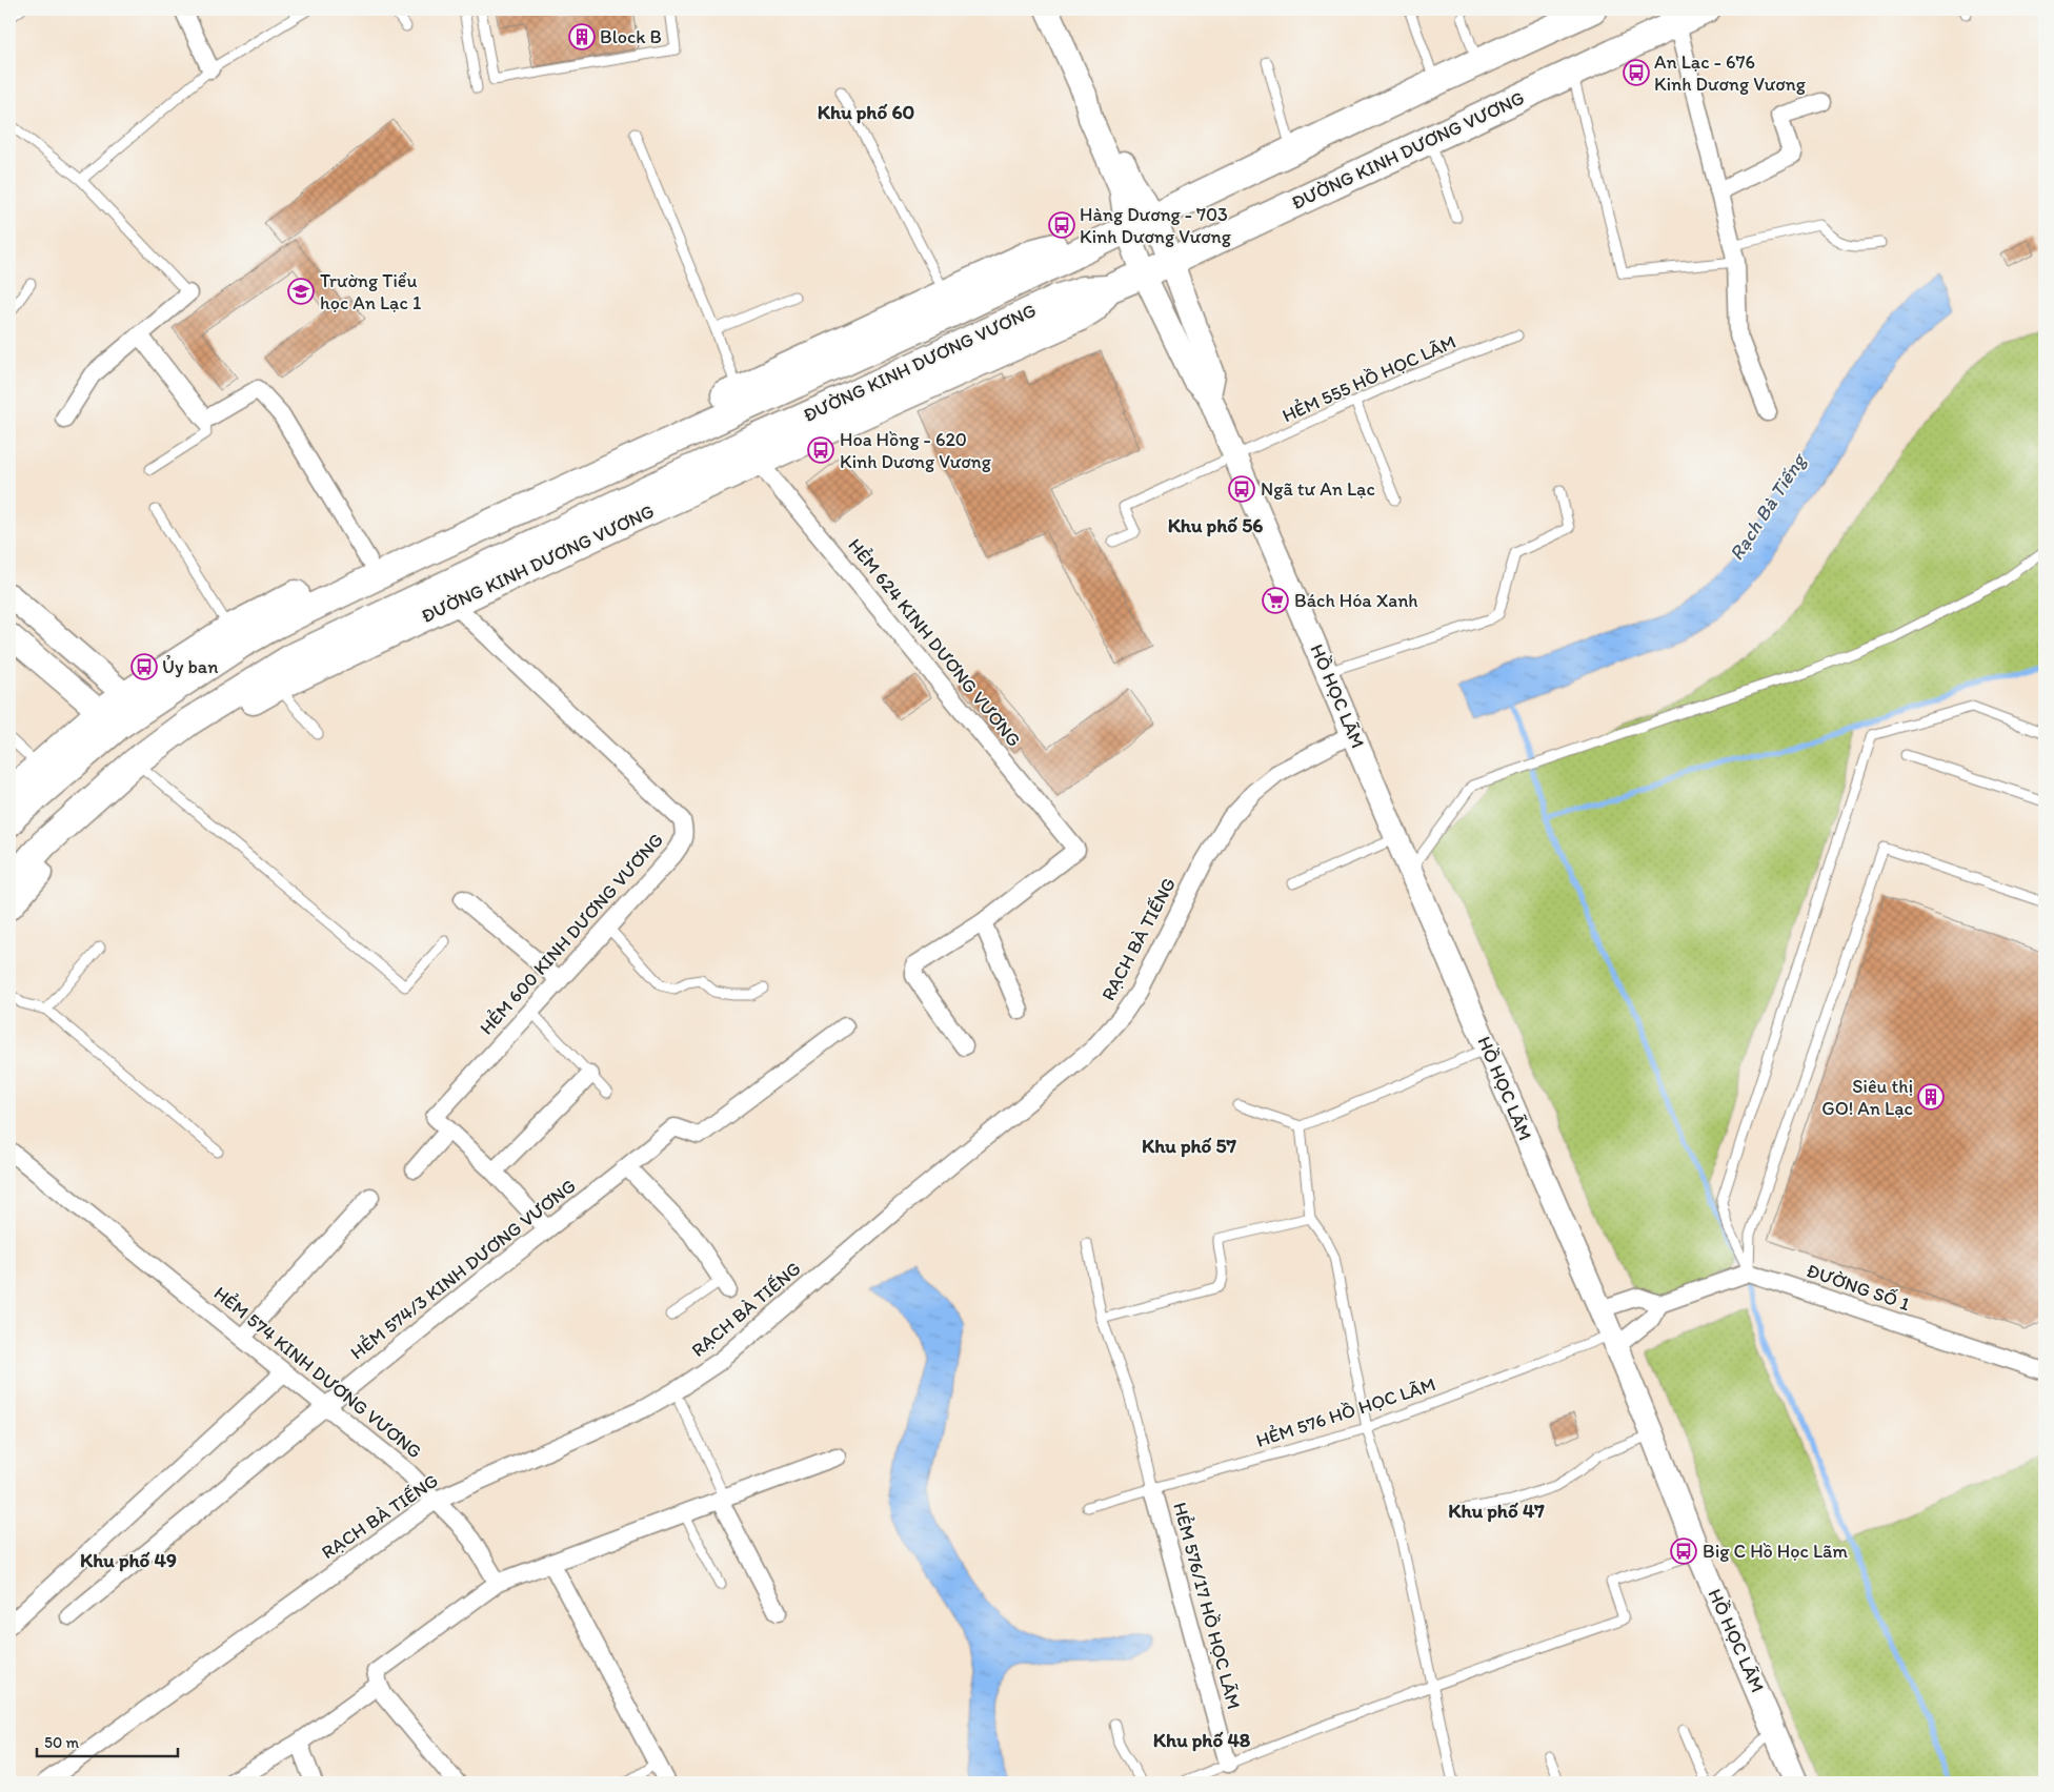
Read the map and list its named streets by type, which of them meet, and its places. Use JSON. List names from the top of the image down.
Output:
{
  "streets": {
    "main road": ["ĐƯỜNG KINH DƯƠNG VƯƠNG", "HỒ HỌC LÃM"],
    "street": [
      "HẺM 624 KINH DƯƠNG VƯƠNG",
      "HẺM 600 KINH DƯƠNG VƯƠNG",
      "RẠCH BÀ TIẾNG",
      "HẺM 574/3 KINH DƯƠNG VƯƠNG",
      "ĐƯỜNG SỐ 1",
      "HẺM 574 KINH DƯƠNG VƯƠNG",
      "HẺM 576/17 HỒ HỌC LÃM"
    ],
    "lane": ["HẺM 555 HỒ HỌC LÃM", "HẺM 576 HỒ HỌC LÃM"]
  },
  "crossings": [
    ["ĐƯỜNG KINH DƯƠNG VƯƠNG", "HẺM 624 KINH DƯƠNG VƯƠNG"],
    ["ĐƯỜNG KINH DƯƠNG VƯƠNG", "HỒ HỌC LÃM"],
    ["ĐƯỜNG KINH DƯƠNG VƯƠNG", "HẺM 600 KINH DƯƠNG VƯƠNG"],
    ["HẺM 555 HỒ HỌC LÃM", "HỒ HỌC LÃM"],
    ["HỒ HỌC LÃM", "RẠCH BÀ TIẾNG"],
    ["HỒ HỌC LÃM", "HẺM 576 HỒ HỌC LÃM"],
    ["RẠCH BÀ TIẾNG", "HẺM 574 KINH DƯƠNG VƯƠNG"],
    ["HẺM 574/3 KINH DƯƠNG VƯƠNG", "HẺM 574 KINH DƯƠNG VƯƠNG"],
    ["HẺM 576 HỒ HỌC LÃM", "HẺM 576/17 HỒ HỌC LÃM"]
  ],
  "districts": [
    "Khu phố 60",
    "Khu phố 56",
    "Khu phố 57",
    "Khu phố 47",
    "Khu phố 49",
    "Khu phố 48"
  ],
  "water": ["Rạch Bà Tiếng"],
  "places": {
    "building": ["Block B", "Siêu thị GO! An Lạc"],
    "bus stop": [
      "An Lạc - 676 Kinh Dương Vương",
      "Hàng Dương - 703 Kinh Dương Vương",
      "Hoa Hồng - 620 Kinh Dương Vương",
      "Ngã tư An Lạc",
      "Ủy ban",
      "Big C Hồ Học Lãm"
    ],
    "school or university": ["Trường Tiểu học An Lạc 1"],
    "supermarket": ["Bách Hóa Xanh"]
  },
  "scale_bar": "50 m"
}
